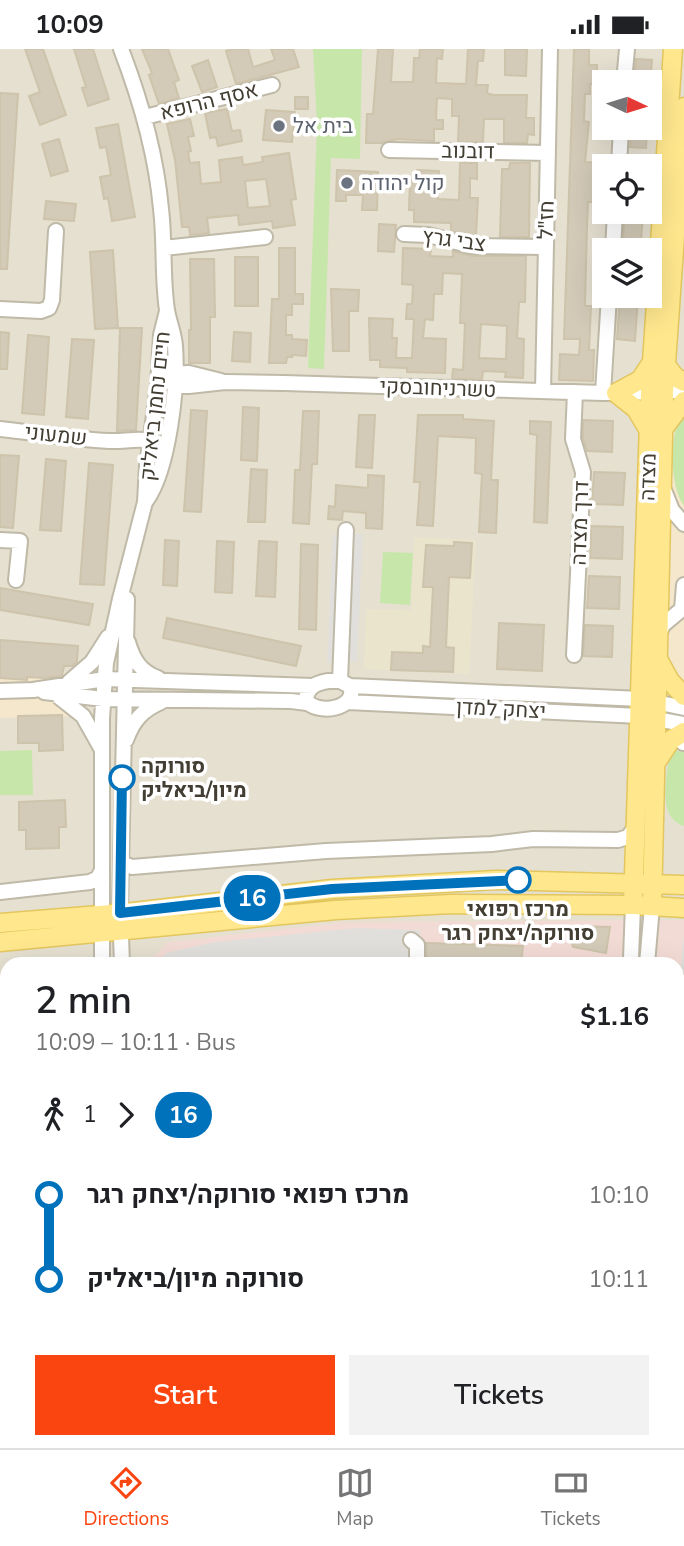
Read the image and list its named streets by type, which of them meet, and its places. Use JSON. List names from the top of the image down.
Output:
{
  "streets": {
    "main road": ["מצדה"],
    "street": [
      "אסף הרופא",
      "דובנוב",
      "חז\"ל",
      "צבי גרץ",
      "טשרניחובסקי",
      "חיים נחמן ביאליק",
      "שמעוני",
      "דרך מצדה",
      "יצחק למדן"
    ]
  },
  "crossings": [
    ["אסף הרופא", "חיים נחמן ביאליק"],
    ["דובנוב", "חז\"ל"],
    ["חז\"ל", "צבי גרץ"],
    ["חז\"ל", "טשרניחובסקי"],
    ["טשרניחובסקי", "חיים נחמן ביאליק"],
    ["טשרניחובסקי", "מצדה"],
    ["טשרניחובסקי", "דרך מצדה"],
    ["חיים נחמן ביאליק", "שמעוני"],
    ["מצדה", "יצחק למדן"]
  ],
  "places": [
    "בית אל",
    "קול יהודה",
    "סורוקה מיון/ביאליק",
    "מרכז רפואי סורוקה/יצחק רגר"
  ],
  "lines": ["bus line 16"],
  "north": "right",
  "page": {
    "status": "10:09",
    "on_map": "16",
    "heading": ["2 min", "10:09 – 10:11 · Bus", "$1.16"],
    "legs": ["1", "16"],
    "list": [
      {
        "name": "מרכז רפואי סורוקה/יצחק רגר",
        "value": "10:10"
      },
      {
        "name": "סורוקה מיון/ביאליק",
        "value": "10:11"
      }
    ],
    "buttons": ["Start", "Tickets"],
    "tabs": ["Directions", "Map", "Tickets"]
  }
}
